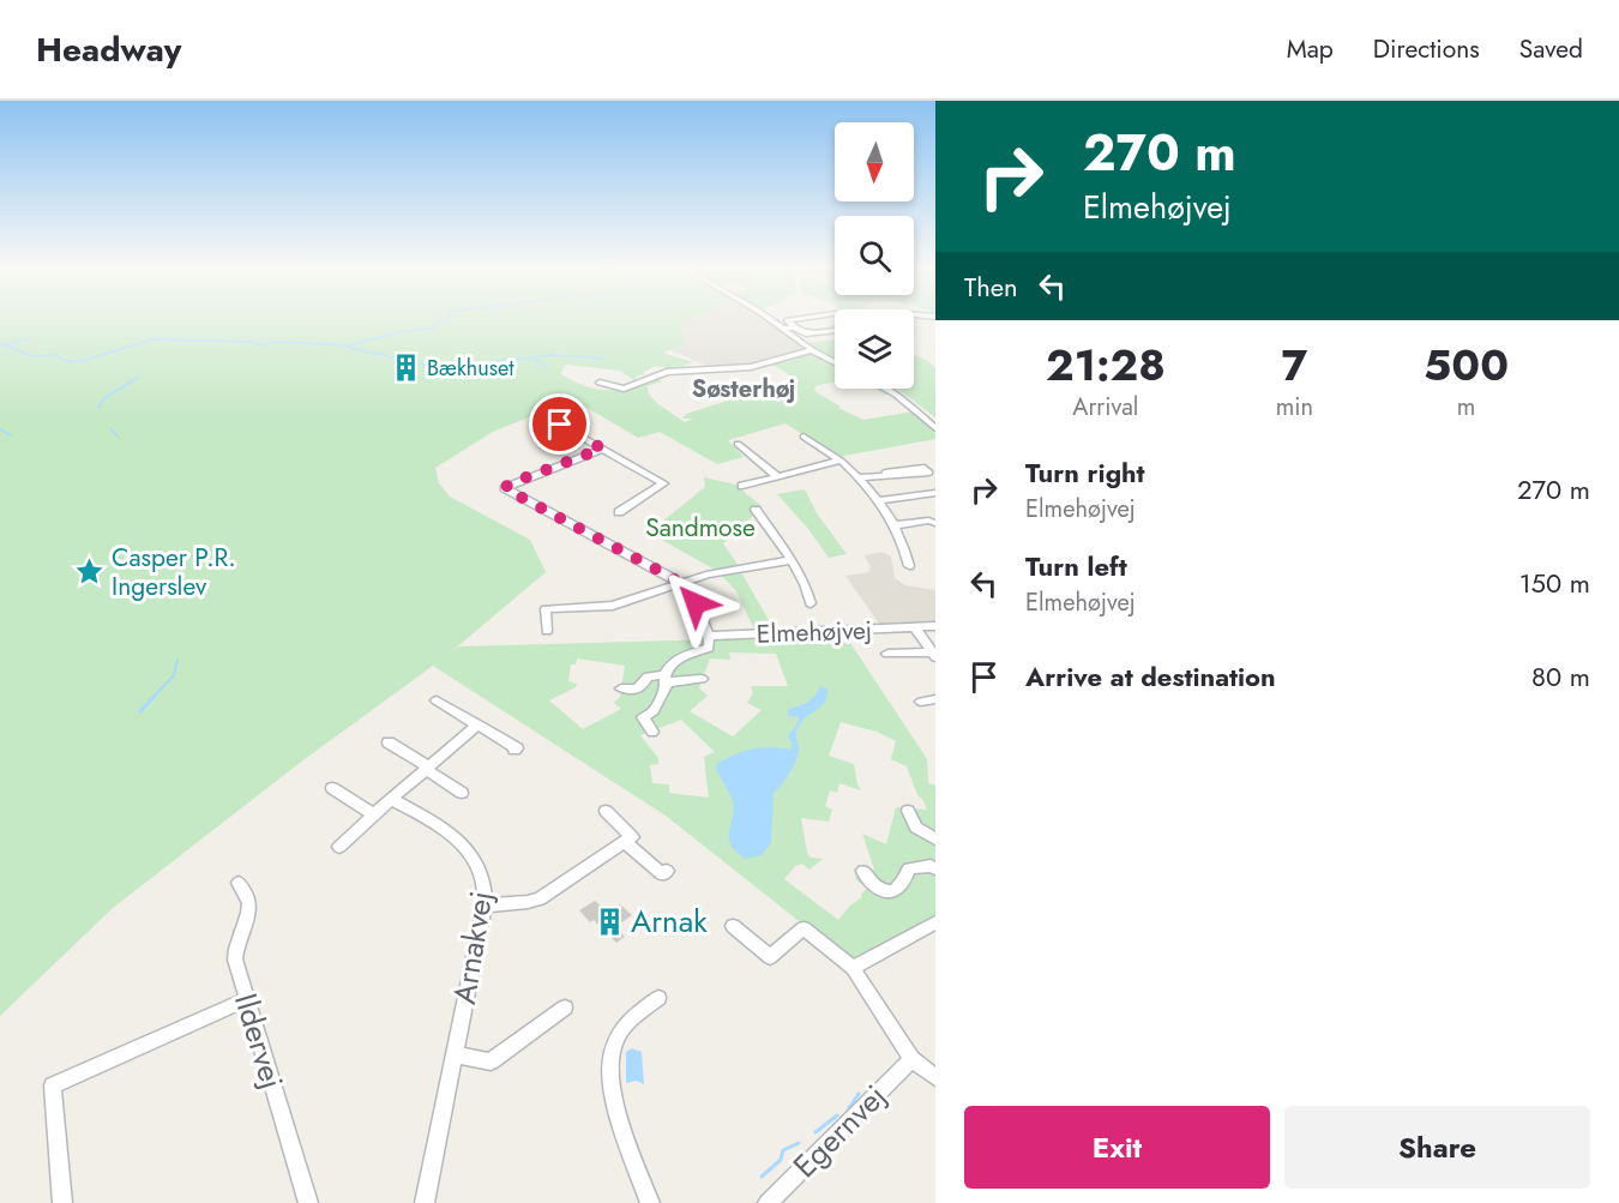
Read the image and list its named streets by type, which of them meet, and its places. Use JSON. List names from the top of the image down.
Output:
{
  "streets": {
    "street": [
      "Elmehøjvej",
      "Arnakvej",
      "Ildervej",
      "Egernvej"
    ]
  },
  "districts": ["Søsterhøj"],
  "parks": ["Sandmose"],
  "places": {
    "building": ["Bækhuset", "Arnak"],
    "place": ["Casper P.R. Ingerslev"]
  },
  "north": "bottom",
  "page": {
    "header": "Headway",
    "nav": ["Map", "Directions", "Saved"],
    "turn": ["270 m", "Elmehøjvej"],
    "then": "Then",
    "eta": [
      "21:28",
      "Arrival",
      "7",
      "min",
      "500",
      "m"
    ],
    "list": [
      {
        "name": "Turn right",
        "note": "Elmehøjvej",
        "value": "270 m"
      },
      {
        "name": "Turn left",
        "note": "Elmehøjvej",
        "value": "150 m"
      },
      {
        "name": "Arrive at destination",
        "value": "80 m"
      }
    ],
    "buttons": ["Exit", "Share"]
  }
}
